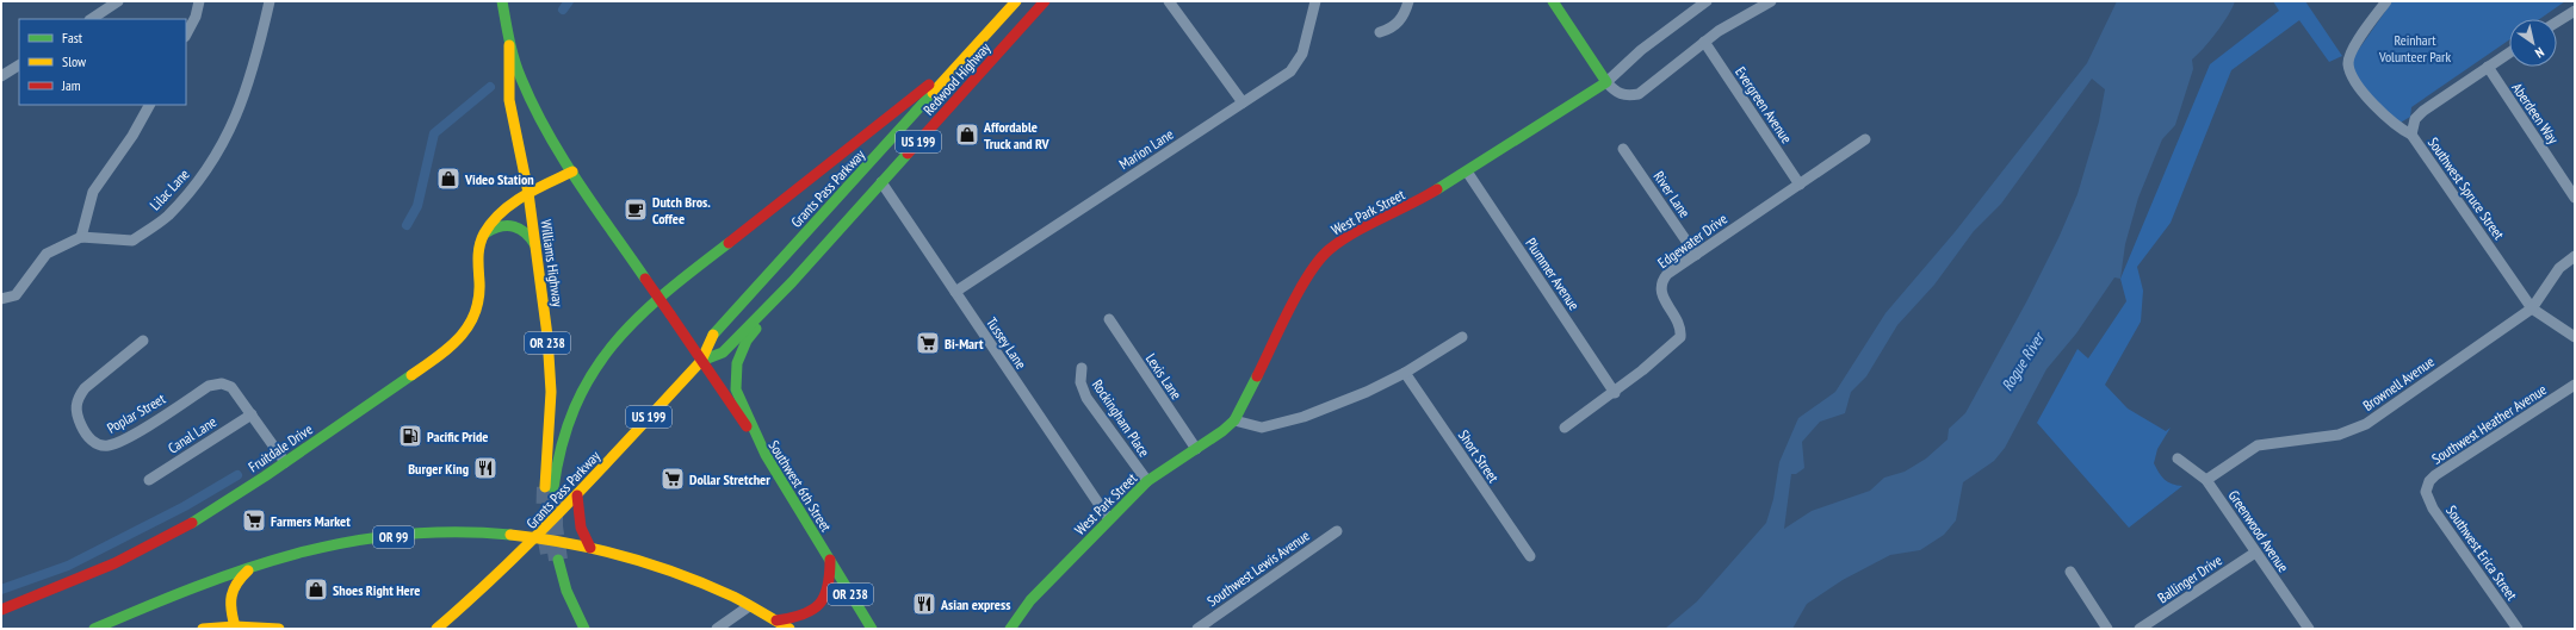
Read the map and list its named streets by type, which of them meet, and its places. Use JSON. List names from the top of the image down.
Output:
{
  "streets": {
    "main road": [
      "Redwood Highway",
      "US 199",
      "Grants Pass Parkway",
      "West Park Street",
      "Williams Highway",
      "OR 238",
      "Fruitdale Drive",
      "Southwest 6th Street",
      "OR 99"
    ],
    "street": [
      "Evergreen Avenue",
      "Aberdeen Way",
      "Marion Lane",
      "Southwest Spruce Street",
      "Lilac Lane",
      "River Lane",
      "Edgewater Drive",
      "Plummer Avenue",
      "Tussey Lane",
      "Lexis Lane",
      "Brownell Avenue",
      "Poplar Street",
      "Rockingham Place",
      "Southwest Heather Avenue",
      "Canal Lane",
      "Short Street",
      "Greenwood Avenue",
      "Southwest Erica Street",
      "Southwest Lewis Avenue",
      "Ballinger Drive"
    ]
  },
  "crossings": [
    ["Redwood Highway", "Grants Pass Parkway"],
    ["Redwood Highway", "Williams Highway"],
    ["Redwood Highway", "Tussey Lane"],
    ["Evergreen Avenue", "Edgewater Drive"],
    ["Marion Lane", "Tussey Lane"],
    ["Grants Pass Parkway", "Williams Highway"],
    ["Grants Pass Parkway", "Southwest 6th Street"],
    ["Grants Pass Parkway", "OR 99"],
    ["Southwest Spruce Street", "Brownell Avenue"],
    ["River Lane", "Edgewater Drive"],
    ["West Park Street", "Plummer Avenue"],
    ["West Park Street", "Tussey Lane"],
    ["West Park Street", "Lexis Lane"],
    ["West Park Street", "Rockingham Place"],
    ["Edgewater Drive", "Plummer Avenue"],
    ["Williams Highway", "Fruitdale Drive"],
    ["Williams Highway", "Southwest 6th Street"],
    ["Brownell Avenue", "Greenwood Avenue"],
    ["Poplar Street", "Canal Lane"],
    ["Poplar Street", "Fruitdale Drive"],
    ["Southwest Heather Avenue", "Southwest Erica Street"],
    ["Greenwood Avenue", "Ballinger Drive"]
  ],
  "water": ["Rogue River"],
  "parks": ["Reinhart Volunteer Park"],
  "places": {
    "shop": ["Affordable Truck and RV", "Video Station", "Shoes Right Here"],
    "cafe": ["Dutch Bros. Coffee"],
    "supermarket": ["Bi-Mart", "Dollar Stretcher", "Farmers Market"],
    "fuel station": ["Pacific Pride"],
    "restaurant": ["Burger King", "Asian express"]
  },
  "legend": ["Fast", "Slow", "Jam"],
  "north": "bottom right"
}
